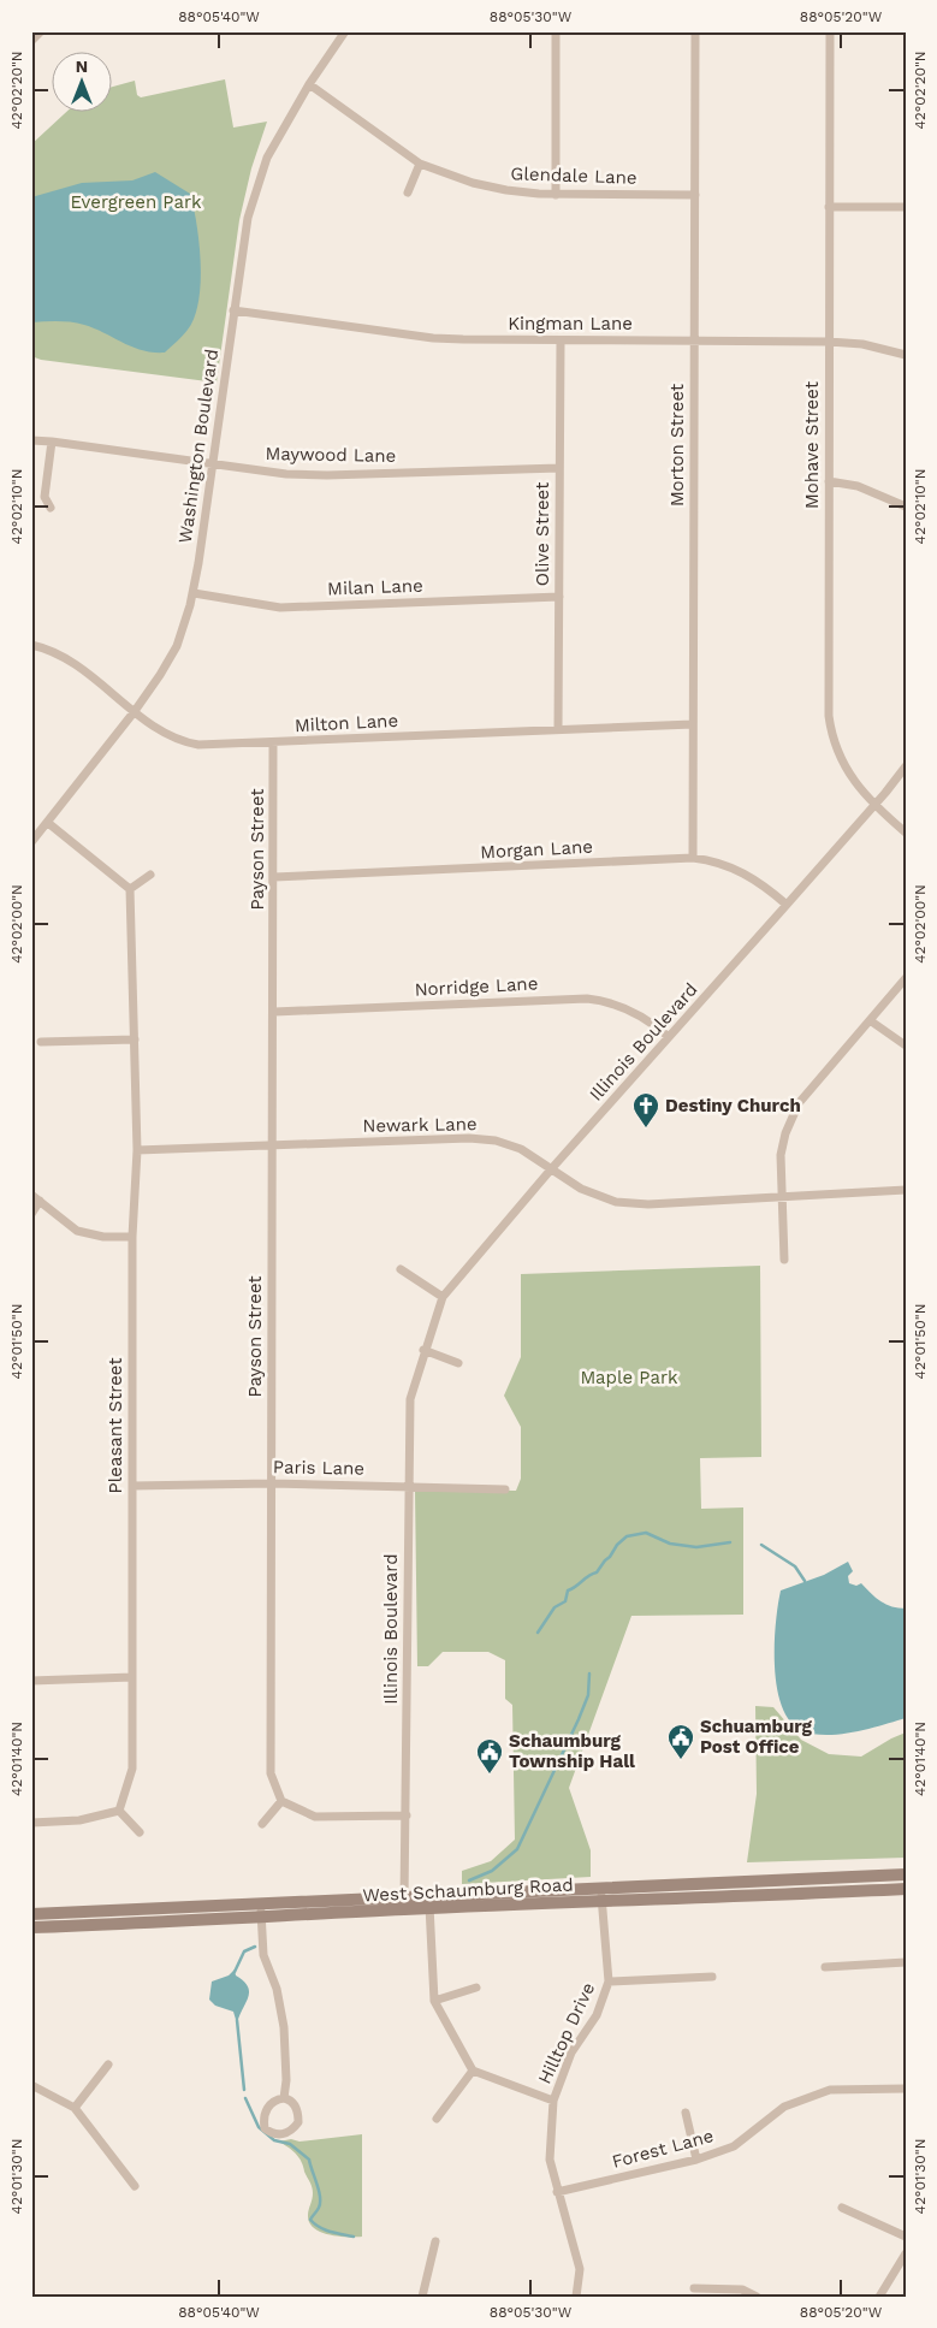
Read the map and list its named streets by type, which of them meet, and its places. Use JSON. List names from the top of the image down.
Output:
{
  "streets": {
    "main road": ["West Schaumburg Road"],
    "street": [
      "Glendale Lane",
      "Kingman Lane",
      "Morton Street",
      "Mohave Street",
      "Washington Boulevard",
      "Maywood Lane",
      "Olive Street",
      "Milan Lane",
      "Milton Lane",
      "Payson Street",
      "Morgan Lane",
      "Norridge Lane",
      "Illinois Boulevard",
      "Newark Lane",
      "Pleasant Street",
      "Paris Lane",
      "Hilltop Drive",
      "Forest Lane"
    ]
  },
  "crossings": [
    ["Glendale Lane", "Morton Street"],
    ["Glendale Lane", "Washington Boulevard"],
    ["Kingman Lane", "Morton Street"],
    ["Kingman Lane", "Mohave Street"],
    ["Kingman Lane", "Washington Boulevard"],
    ["Kingman Lane", "Olive Street"],
    ["Morton Street", "Milton Lane"],
    ["Morton Street", "Morgan Lane"],
    ["Mohave Street", "Illinois Boulevard"],
    ["Washington Boulevard", "Maywood Lane"],
    ["Washington Boulevard", "Milan Lane"],
    ["Washington Boulevard", "Milton Lane"],
    ["Maywood Lane", "Olive Street"],
    ["Olive Street", "Milan Lane"],
    ["Olive Street", "Milton Lane"],
    ["Milton Lane", "Payson Street"],
    ["Payson Street", "Morgan Lane"],
    ["Payson Street", "Norridge Lane"],
    ["Payson Street", "Newark Lane"],
    ["Payson Street", "Paris Lane"],
    ["Morgan Lane", "Illinois Boulevard"],
    ["Norridge Lane", "Illinois Boulevard"],
    ["Illinois Boulevard", "Newark Lane"],
    ["Illinois Boulevard", "Paris Lane"],
    ["Illinois Boulevard", "West Schaumburg Road"],
    ["Newark Lane", "Pleasant Street"],
    ["Pleasant Street", "Paris Lane"],
    ["West Schaumburg Road", "Hilltop Drive"],
    ["Hilltop Drive", "Forest Lane"]
  ],
  "parks": ["Evergreen Park", "Maple Park"],
  "places": {
    "church": ["Destiny Church"],
    "public building": ["Schuamburg Post Office", "Schaumburg Township Hall"]
  },
  "north": "top",
  "coordinates": [
    "88°05'40\"W",
    "88°05'30\"W",
    "88°05'20\"W",
    "42°02'20\"N",
    "42°02'10\"N",
    "42°02'00\"N",
    "42°01'50\"N",
    "42°01'40\"N",
    "42°01'30\"N"
  ]
}
